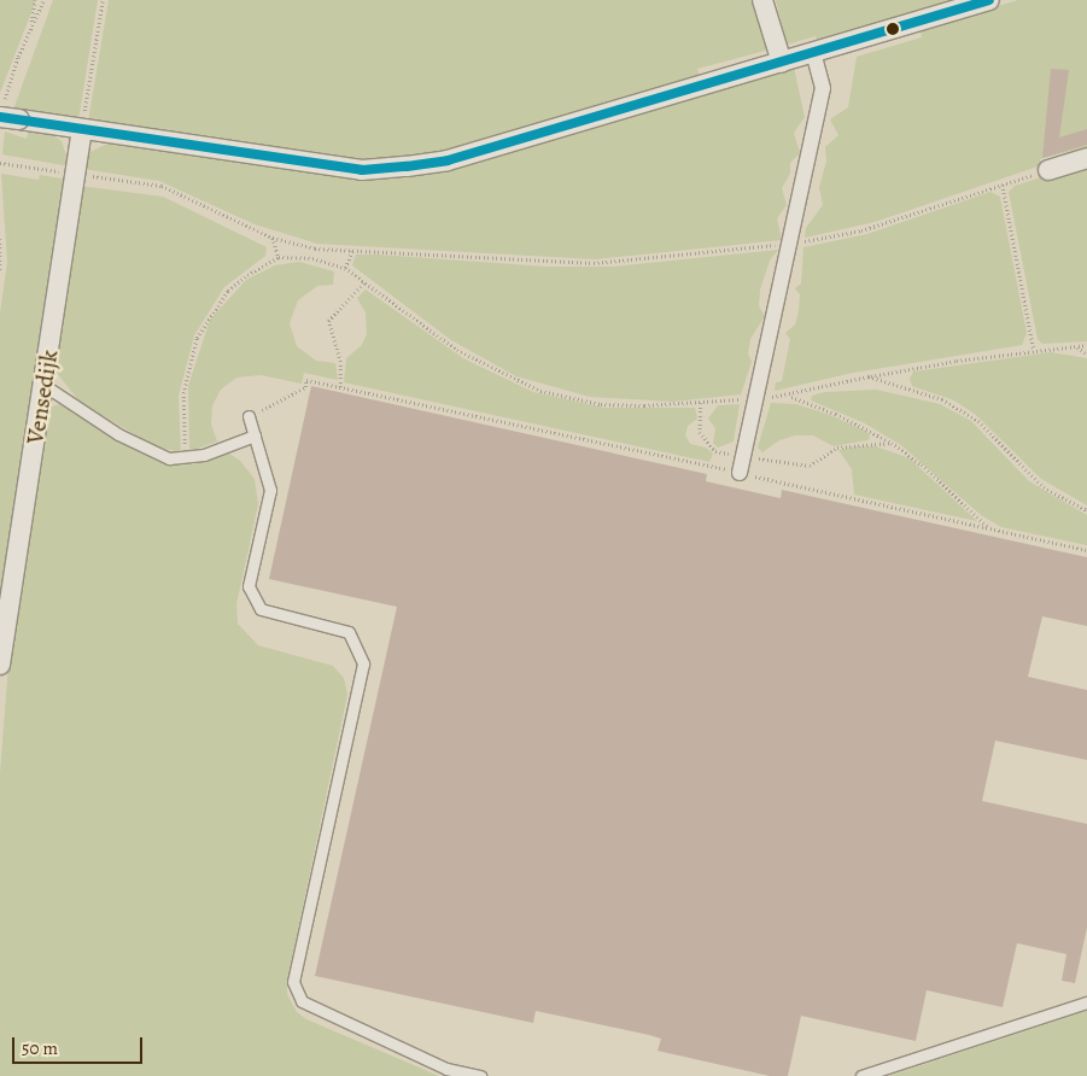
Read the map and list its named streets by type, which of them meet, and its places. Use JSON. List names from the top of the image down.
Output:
{
  "streets": {
    "street": ["Vensedijk"]
  },
  "scale_bar": "50 m"
}
